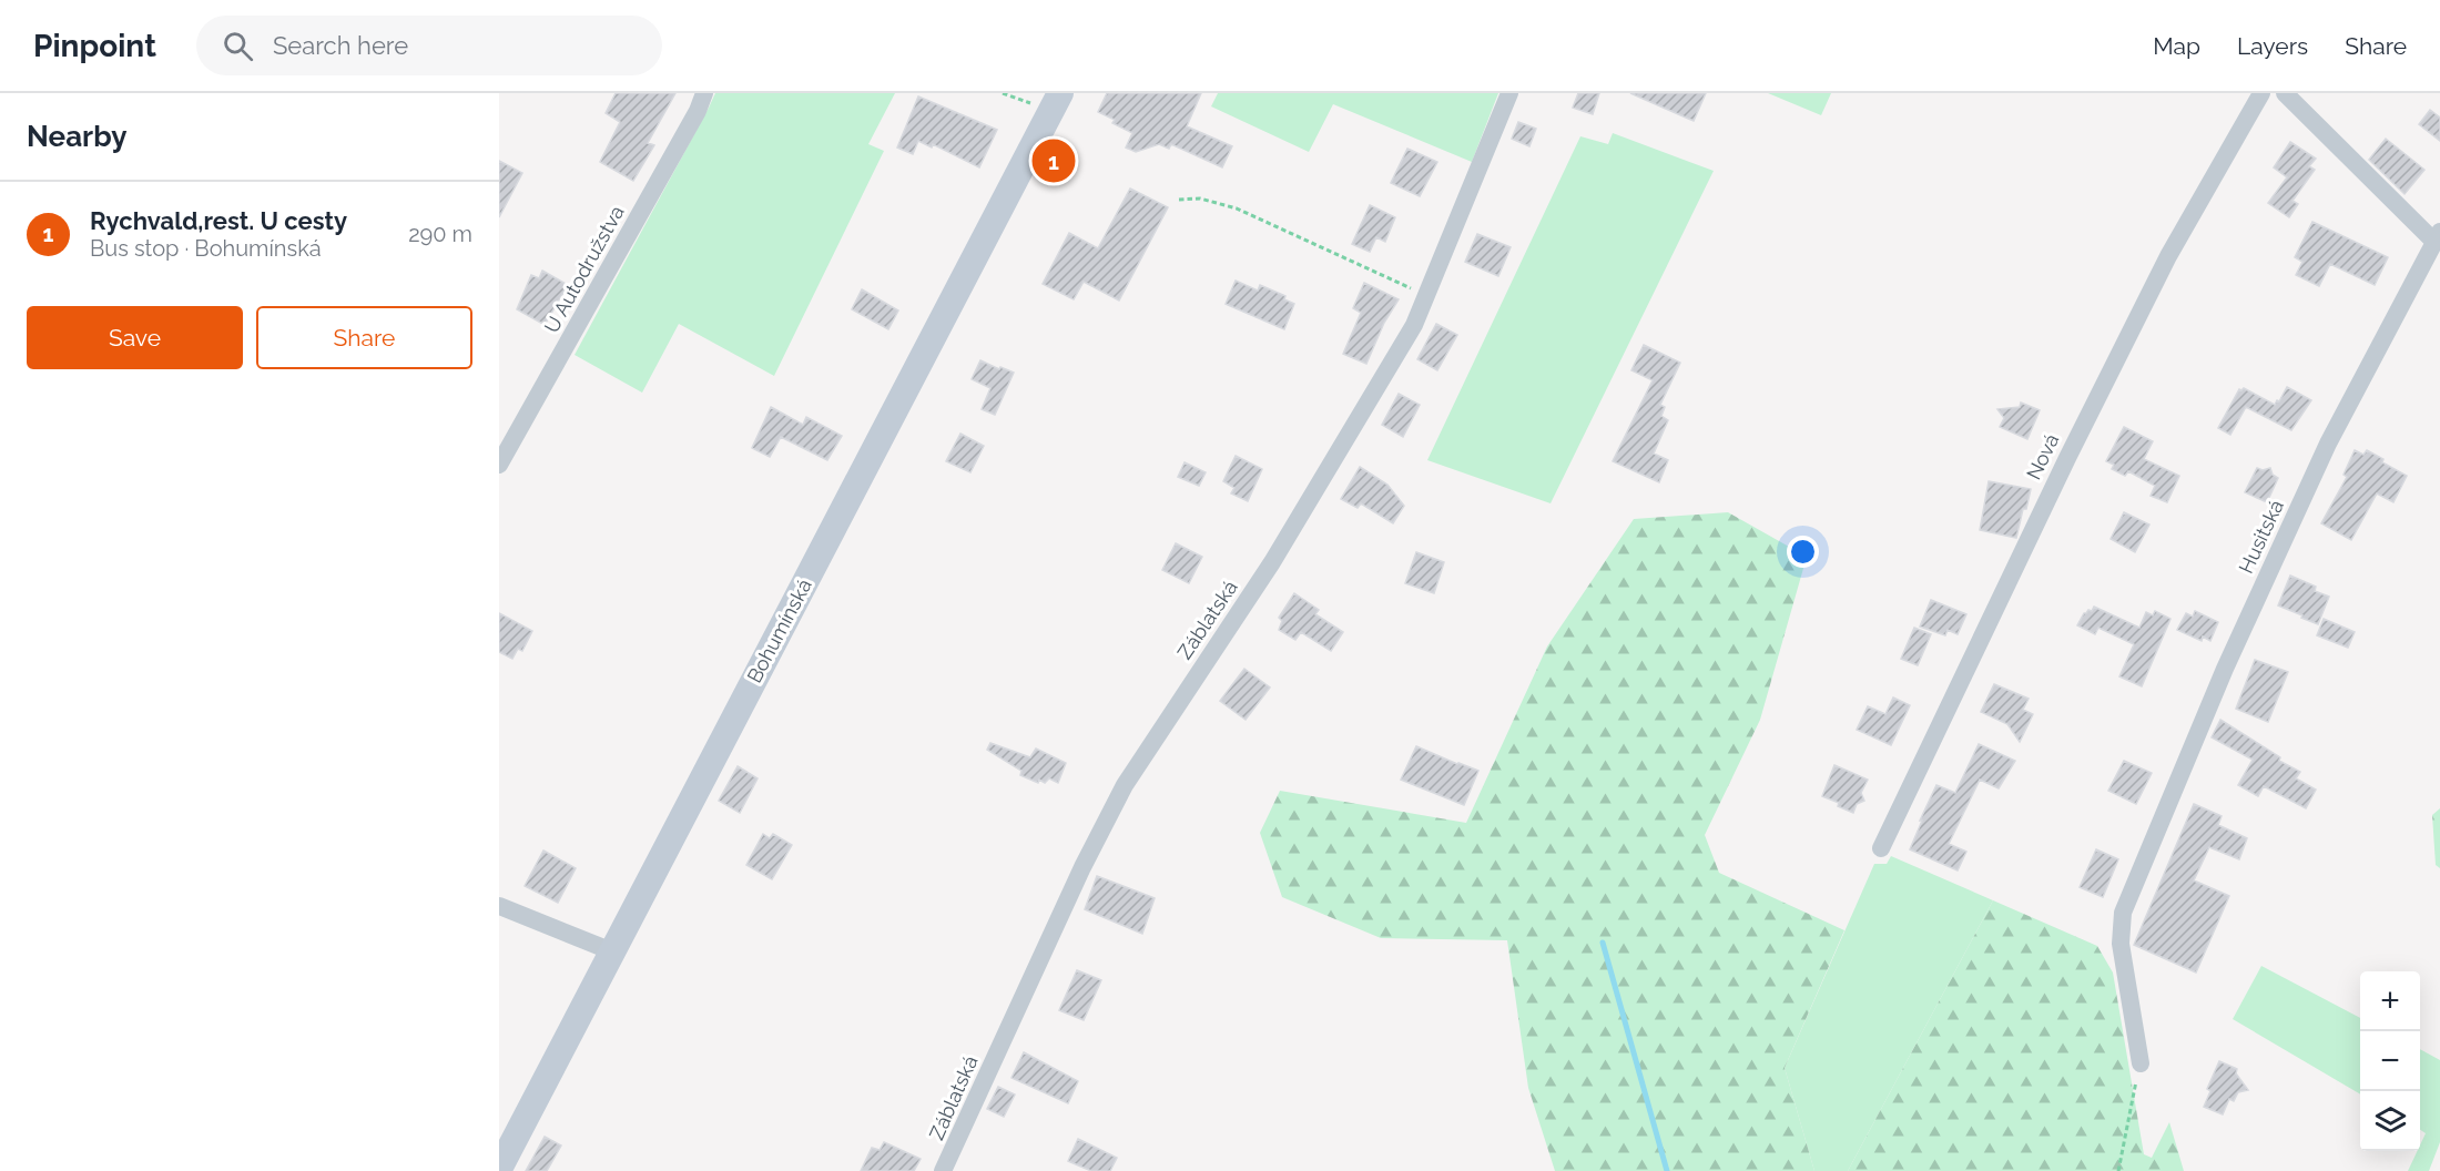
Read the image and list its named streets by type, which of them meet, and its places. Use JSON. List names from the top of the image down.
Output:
{
  "streets": {
    "main road": ["Bohumínská"],
    "street": [
      "U Autodružstva",
      "Nová",
      "Husitská",
      "Záblatská"
    ]
  },
  "page": {
    "header": "Pinpoint",
    "search": "Search here",
    "nav": ["Map", "Layers", "Share"],
    "heading": "Nearby",
    "pins": "1",
    "list": [
      {
        "mark": "1",
        "name": "Rychvald,rest. U cesty",
        "note": "Bus stop · Bohumínská",
        "value": "290 m"
      }
    ],
    "buttons": ["Save", "Share"],
    "map_buttons": ["+", "−"]
  }
}
